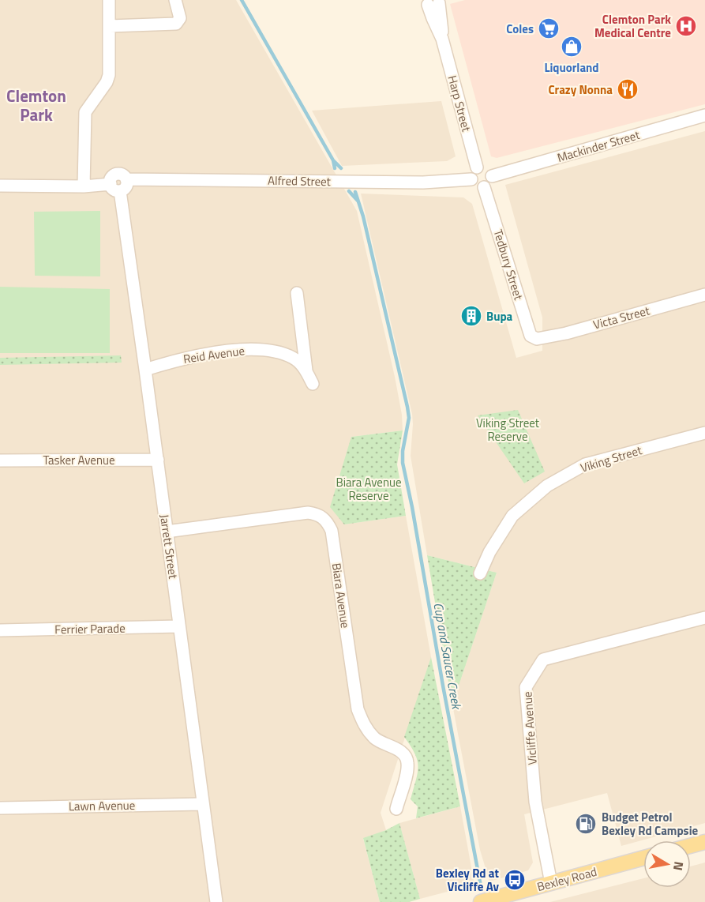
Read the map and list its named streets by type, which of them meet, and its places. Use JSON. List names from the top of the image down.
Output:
{
  "streets": {
    "main road": ["Bexley Road"],
    "street": [
      "Harp Street",
      "Mackinder Street",
      "Alfred Street",
      "Tedbury Street",
      "Victa Street",
      "Reid Avenue",
      "Viking Street",
      "Tasker Avenue",
      "Jarrett Street",
      "Biara Avenue",
      "Ferrier Parade",
      "Vicliffe Avenue",
      "Lawn Avenue"
    ]
  },
  "crossings": [
    ["Harp Street", "Mackinder Street"],
    ["Harp Street", "Alfred Street"],
    ["Harp Street", "Tedbury Street"],
    ["Mackinder Street", "Alfred Street"],
    ["Mackinder Street", "Tedbury Street"],
    ["Alfred Street", "Tedbury Street"],
    ["Alfred Street", "Jarrett Street"],
    ["Tedbury Street", "Victa Street"],
    ["Reid Avenue", "Jarrett Street"],
    ["Tasker Avenue", "Jarrett Street"],
    ["Jarrett Street", "Biara Avenue"],
    ["Jarrett Street", "Ferrier Parade"],
    ["Jarrett Street", "Lawn Avenue"],
    ["Vicliffe Avenue", "Bexley Road"]
  ],
  "districts": ["Clemton Park"],
  "water": ["Cup and Saucer Creek"],
  "parks": ["Viking Street Reserve", "Biara Avenue Reserve"],
  "places": {
    "hospital": ["Clemton Park Medical Centre"],
    "supermarket": ["Coles"],
    "shop": ["Liquorland"],
    "restaurant": ["Crazy Nonna"],
    "building": ["Bupa"],
    "fuel station": ["Budget Petrol Bexley Rd Campsie"],
    "bus stop": ["Bexley Rd at Vicliffe Av"]
  },
  "north": "right"
}
